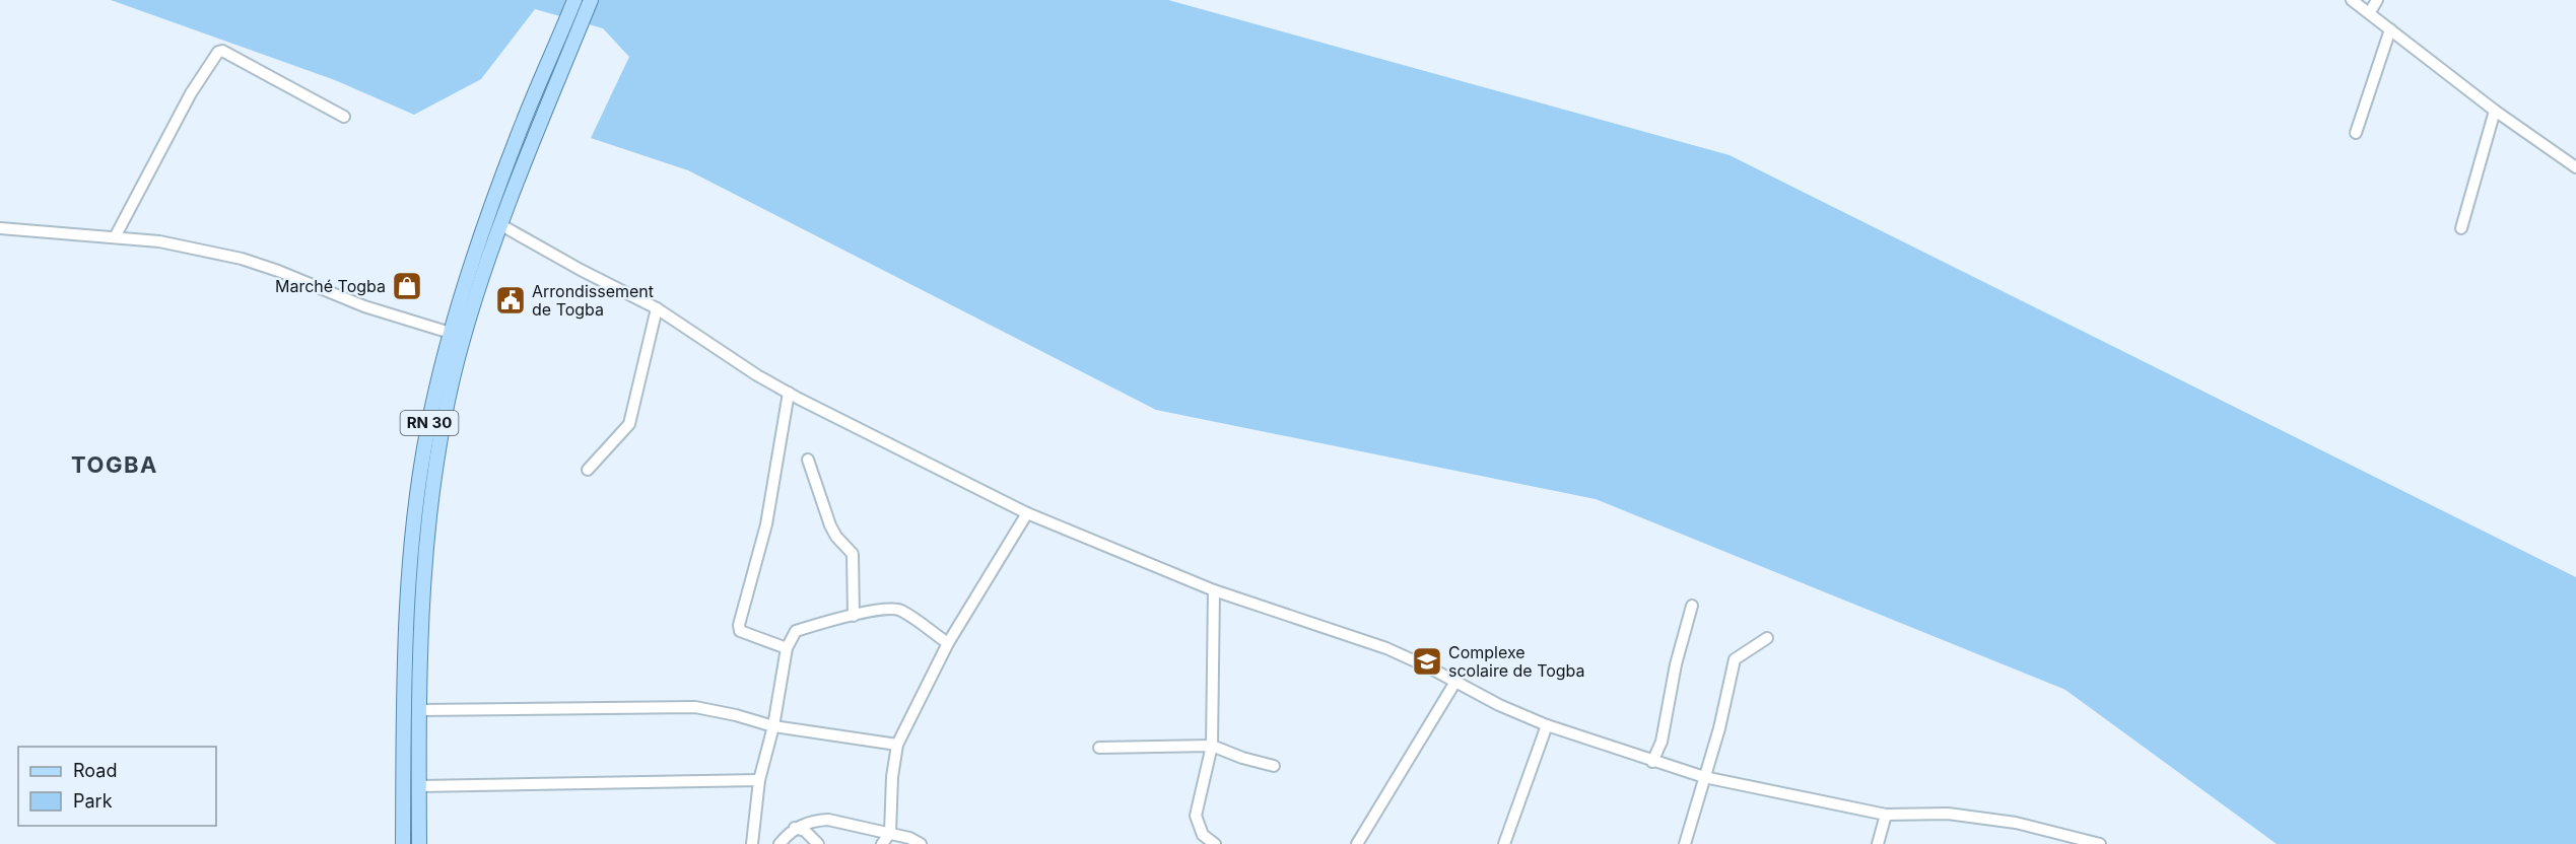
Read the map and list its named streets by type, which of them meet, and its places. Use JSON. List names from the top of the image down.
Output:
{
  "streets": {
    "main road": ["RN 30"]
  },
  "districts": ["TOGBA"],
  "places": {
    "shop": ["Marché Togba"],
    "public building": ["Arrondissement de Togba"],
    "school or university": ["Complexe scolaire de Togba"]
  },
  "legend": ["Road", "Park"]
}
